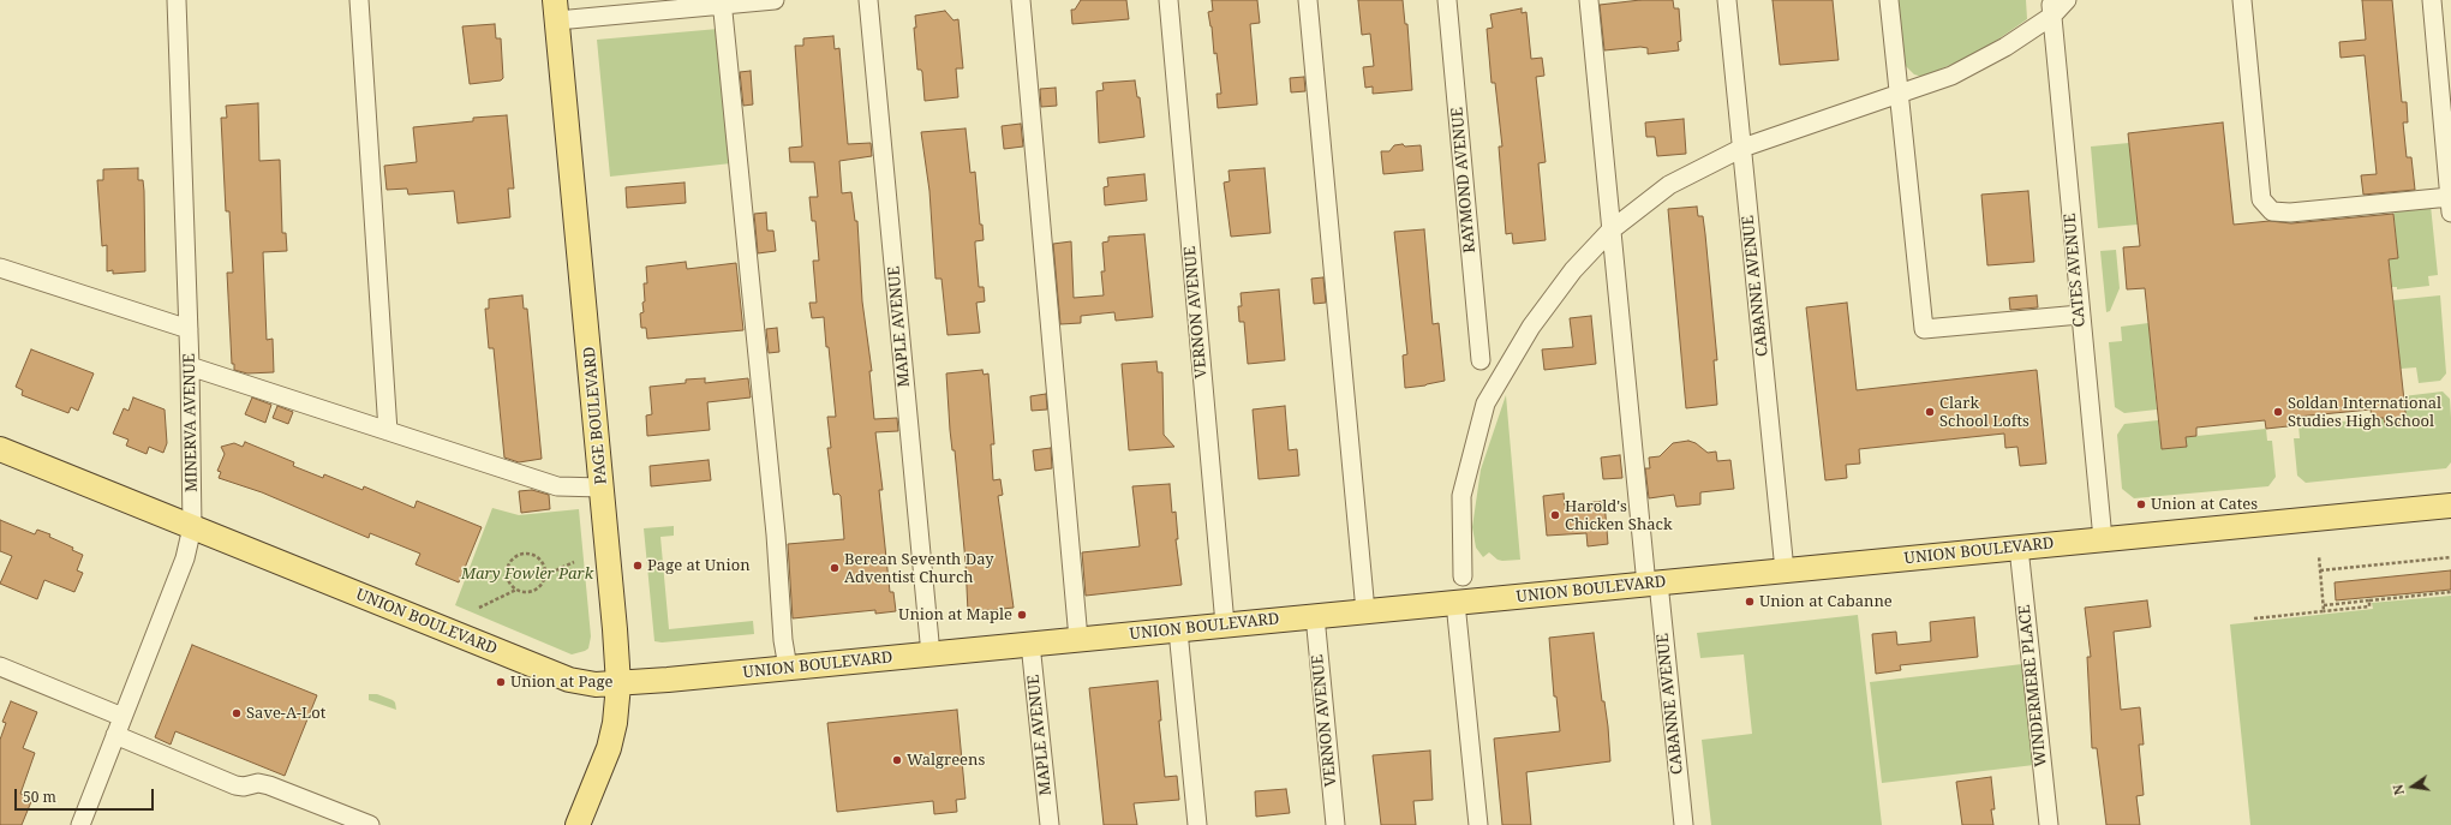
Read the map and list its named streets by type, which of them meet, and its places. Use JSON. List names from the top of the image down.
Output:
{
  "streets": {
    "main road": ["PAGE BOULEVARD", "UNION BOULEVARD"],
    "street": [
      "RAYMOND AVENUE",
      "CATES AVENUE",
      "CABANNE AVENUE",
      "VERNON AVENUE",
      "MAPLE AVENUE",
      "MINERVA AVENUE",
      "WINDERMERE PLACE"
    ]
  },
  "crossings": [
    ["CATES AVENUE", "UNION BOULEVARD"],
    ["CABANNE AVENUE", "UNION BOULEVARD"],
    ["VERNON AVENUE", "UNION BOULEVARD"],
    ["MAPLE AVENUE", "UNION BOULEVARD"],
    ["PAGE BOULEVARD", "UNION BOULEVARD"],
    ["MINERVA AVENUE", "UNION BOULEVARD"],
    ["UNION BOULEVARD", "WINDERMERE PLACE"]
  ],
  "parks": ["Mary Fowler Park"],
  "places": [
    "Clark School Lofts",
    "Soldan International Studies High School",
    "Union at Cates",
    "Harold's Chicken Shack",
    "Page at Union",
    "Berean Seventh Day Adventist Church",
    "Union at Cabanne",
    "Union at Maple",
    "Union at Page",
    "Save-A-Lot",
    "Walgreens"
  ],
  "scale_bar": "50 m",
  "north": "left"
}
